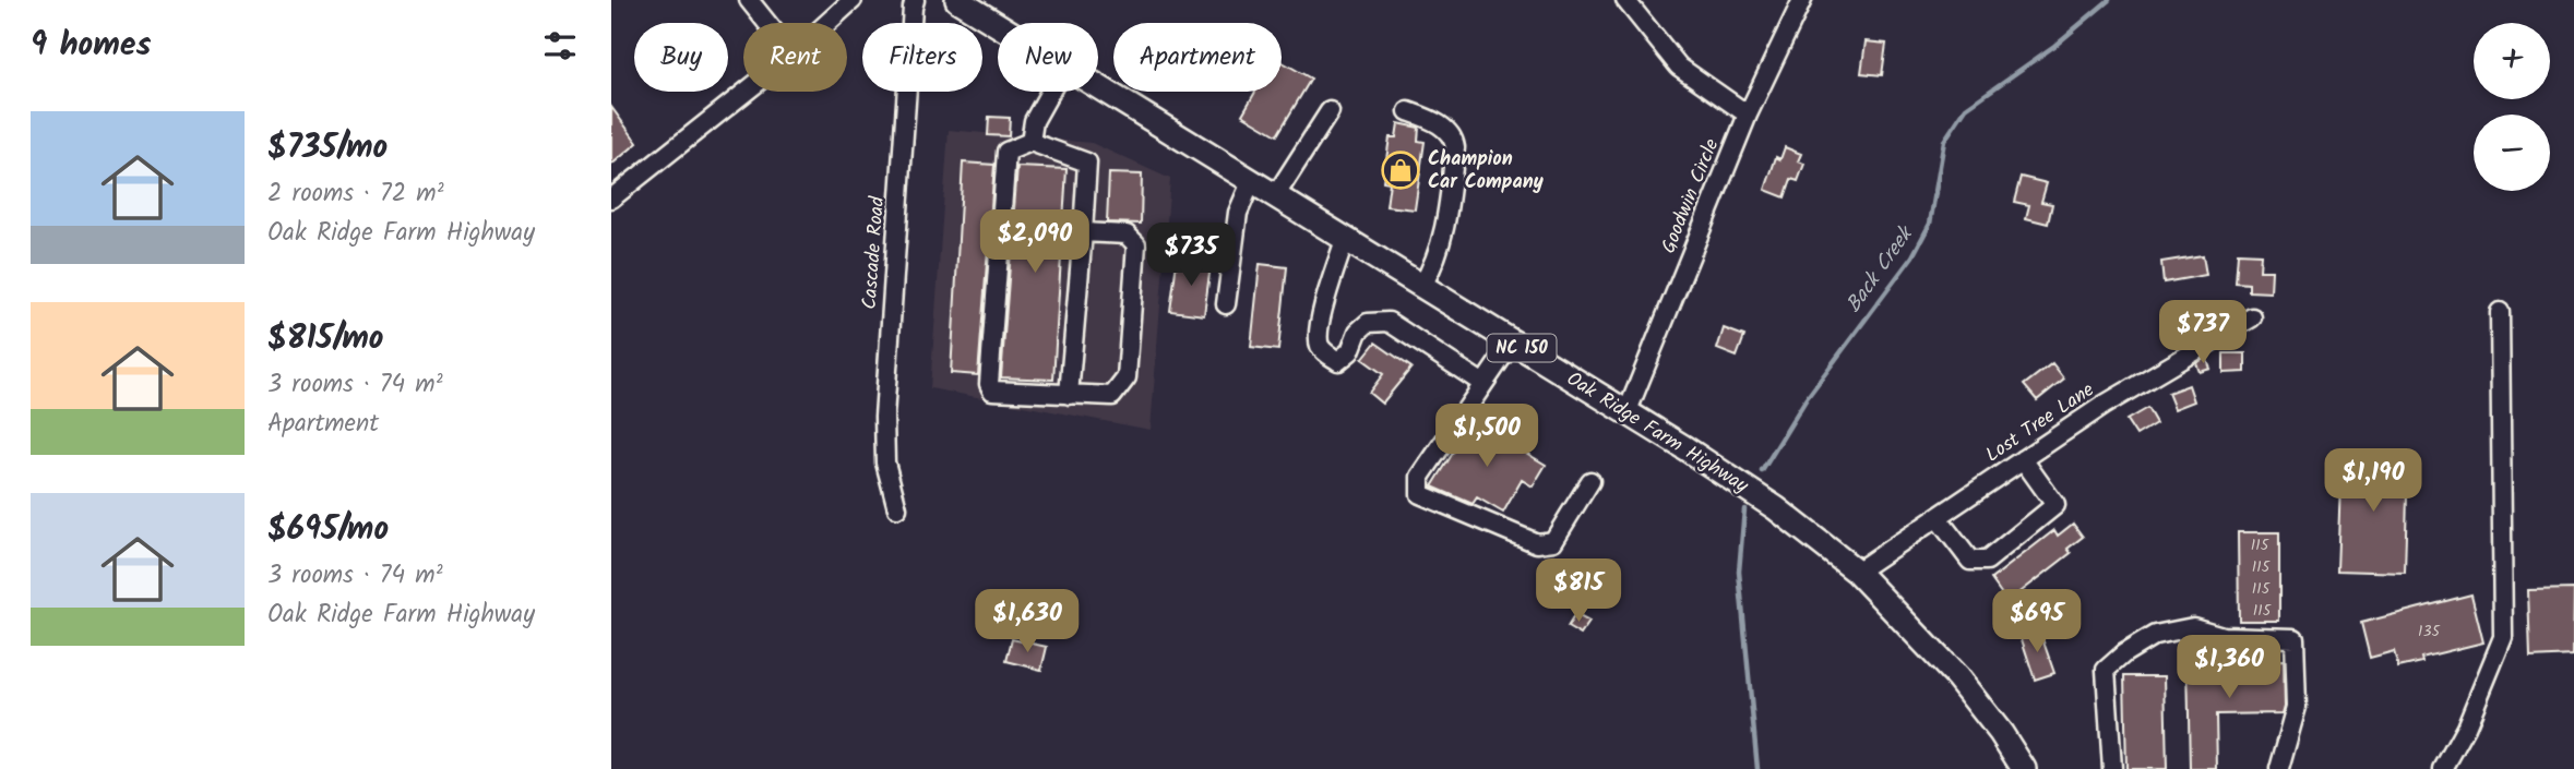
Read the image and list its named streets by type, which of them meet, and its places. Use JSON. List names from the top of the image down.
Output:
{
  "streets": {
    "main road": ["NC 150", "Oak Ridge Farm Highway"],
    "street": ["Goodwin Circle", "Cascade Road", "Lost Tree Lane"]
  },
  "crossings": [
    ["Goodwin Circle", "Oak Ridge Farm Highway"],
    ["Lost Tree Lane", "Oak Ridge Farm Highway"]
  ],
  "water": ["Back Creek"],
  "places": {
    "shop": ["Champion Car Company"]
  },
  "house_numbers": [
    "115",
    "115",
    "115",
    "115",
    "135"
  ],
  "page": {
    "heading": "9 homes",
    "map_buttons": ["+", "−"],
    "chip": [
      "Buy",
      "Rent",
      "Filters",
      "New",
      "Apartment"
    ],
    "list": [
      {
        "name": "$735/mo",
        "note": "2 rooms · 72 m² · Oak Ridge Farm Highway"
      },
      {
        "name": "$815/mo",
        "note": "3 rooms · 74 m² · Apartment"
      },
      {
        "name": "$695/mo",
        "note": "3 rooms · 74 m² · Oak Ridge Farm Highway"
      }
    ],
    "price": [
      "$2,090",
      "$735",
      "$737",
      "$1,500",
      "$1,190",
      "$815",
      "$1,630",
      "$695",
      "$1,360"
    ]
  }
}
